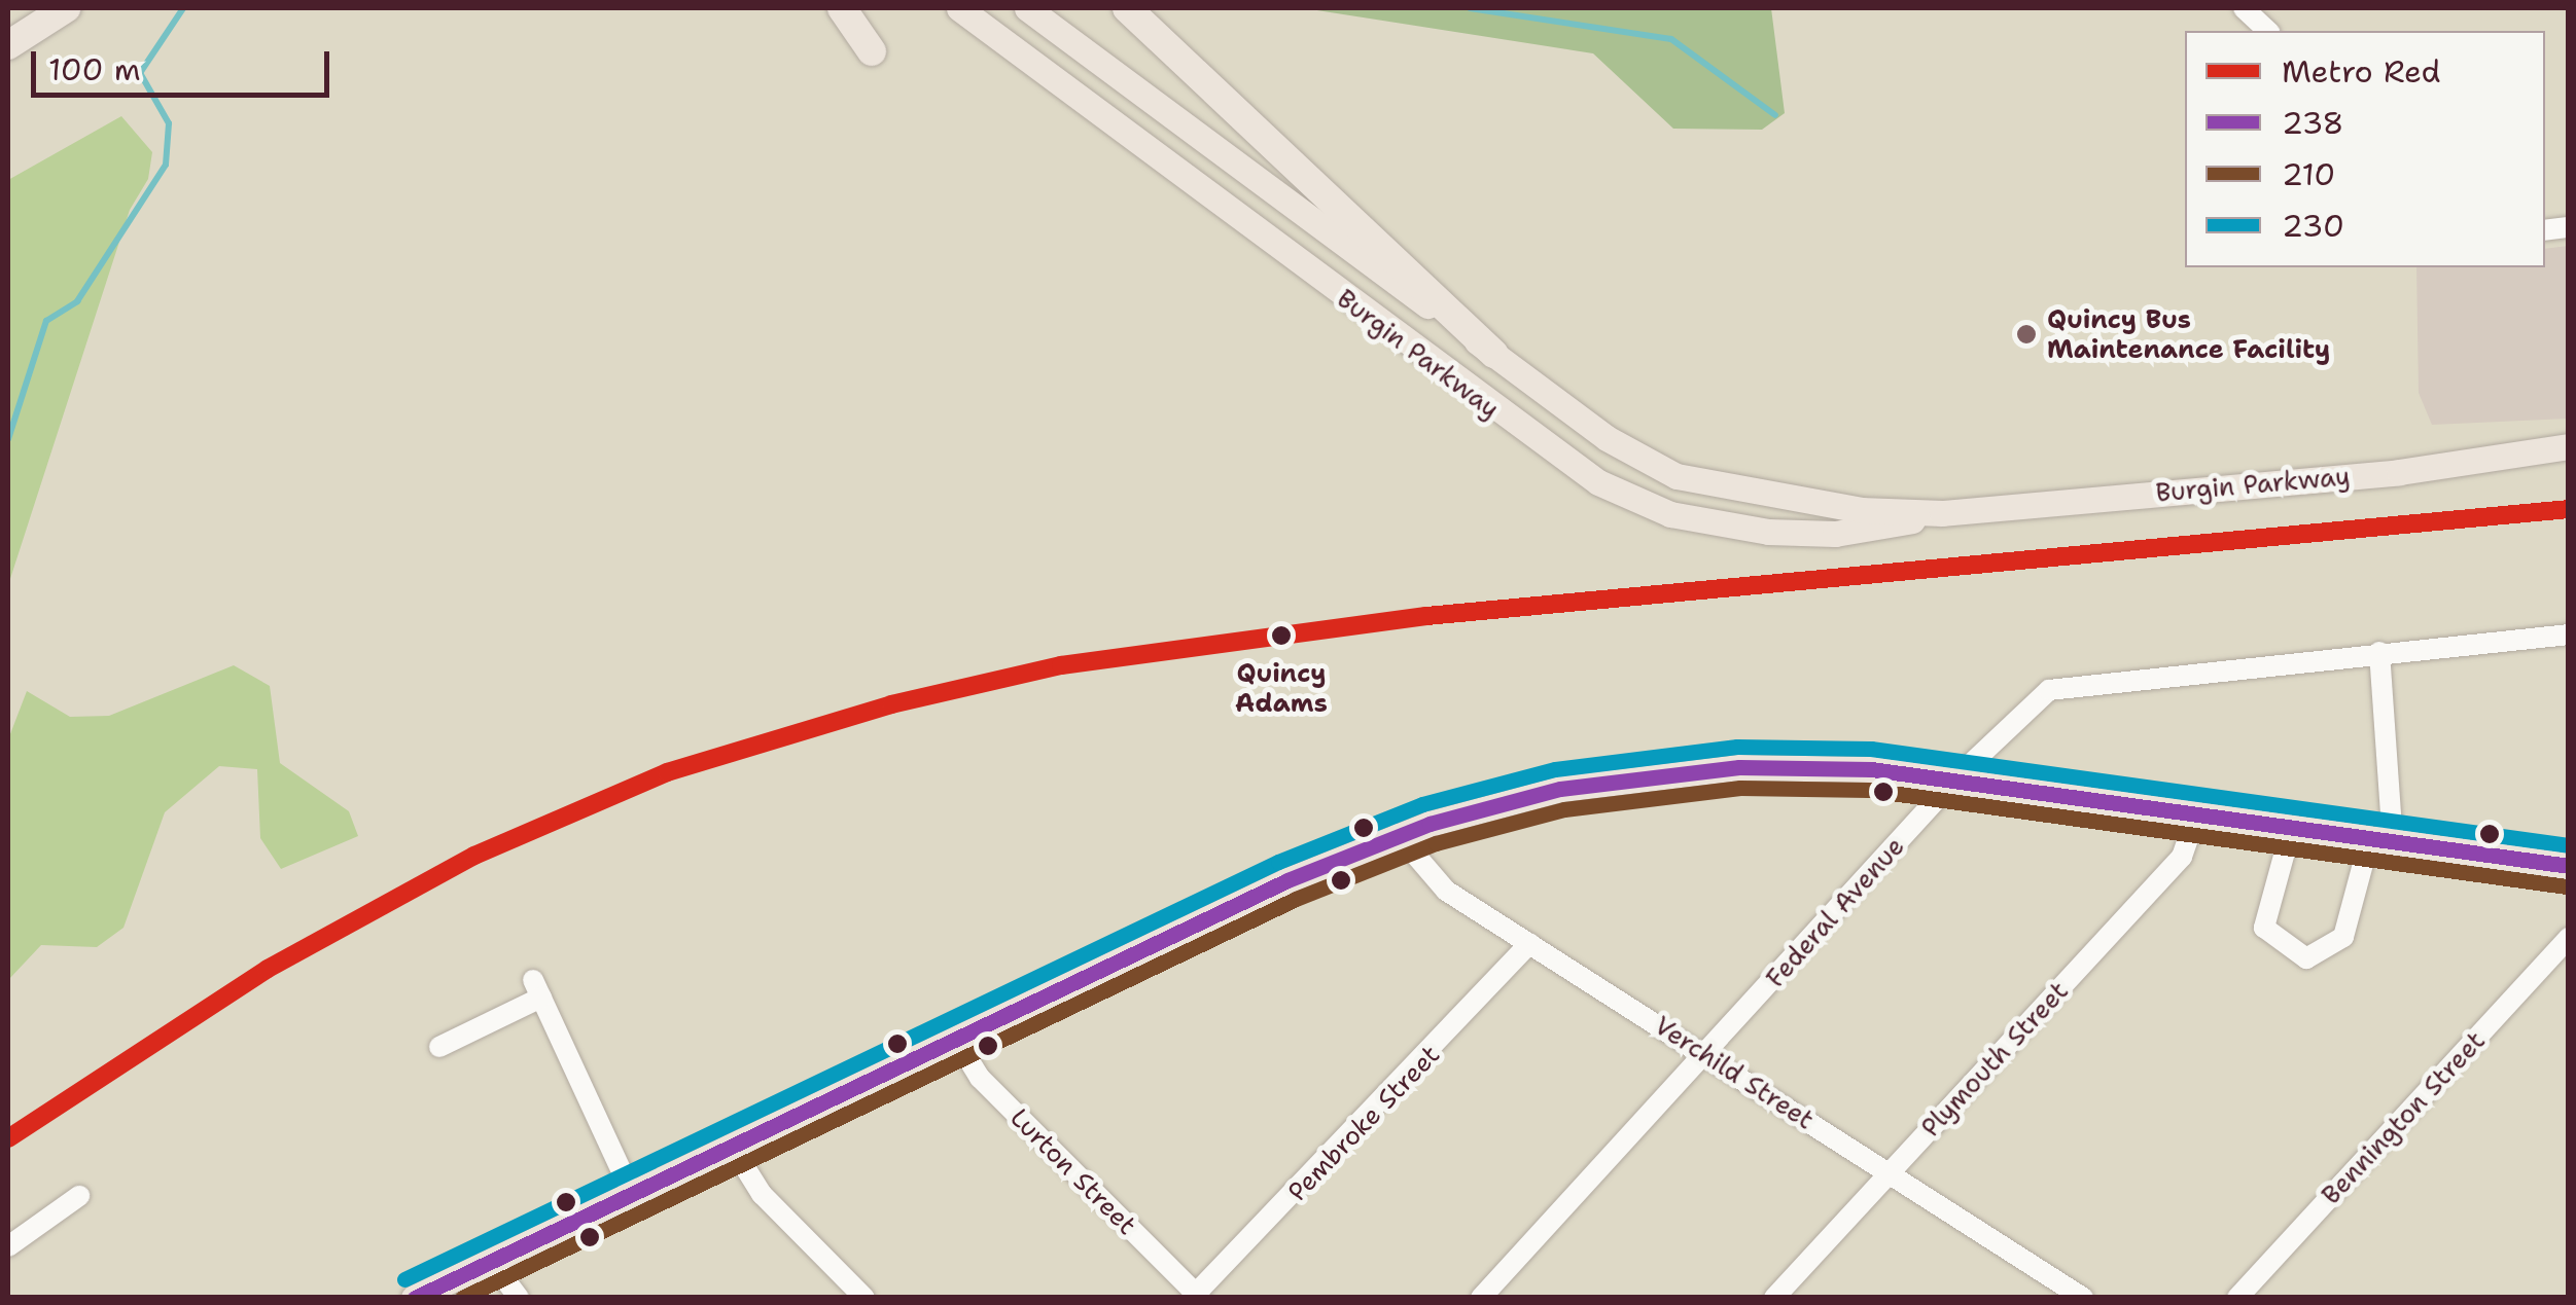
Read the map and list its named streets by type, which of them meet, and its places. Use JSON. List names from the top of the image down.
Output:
{
  "streets": {
    "main road": ["Burgin Parkway"],
    "street": [
      "Federal Avenue",
      "Plymouth Street",
      "Verchild Street",
      "Bennington Street",
      "Pembroke Street",
      "Lurton Street"
    ]
  },
  "crossings": [
    ["Federal Avenue", "Verchild Street"],
    ["Plymouth Street", "Verchild Street"],
    ["Verchild Street", "Pembroke Street"],
    ["Pembroke Street", "Lurton Street"]
  ],
  "places": ["Quincy Bus Maintenance Facility", "Quincy Adams"],
  "lines": [
    "metro line Red",
    "transit line 230",
    "transit line 238",
    "transit line 210"
  ],
  "legend": [
    "Metro Red",
    "238",
    "210",
    "230"
  ],
  "scale_bar": "100 m"
}
